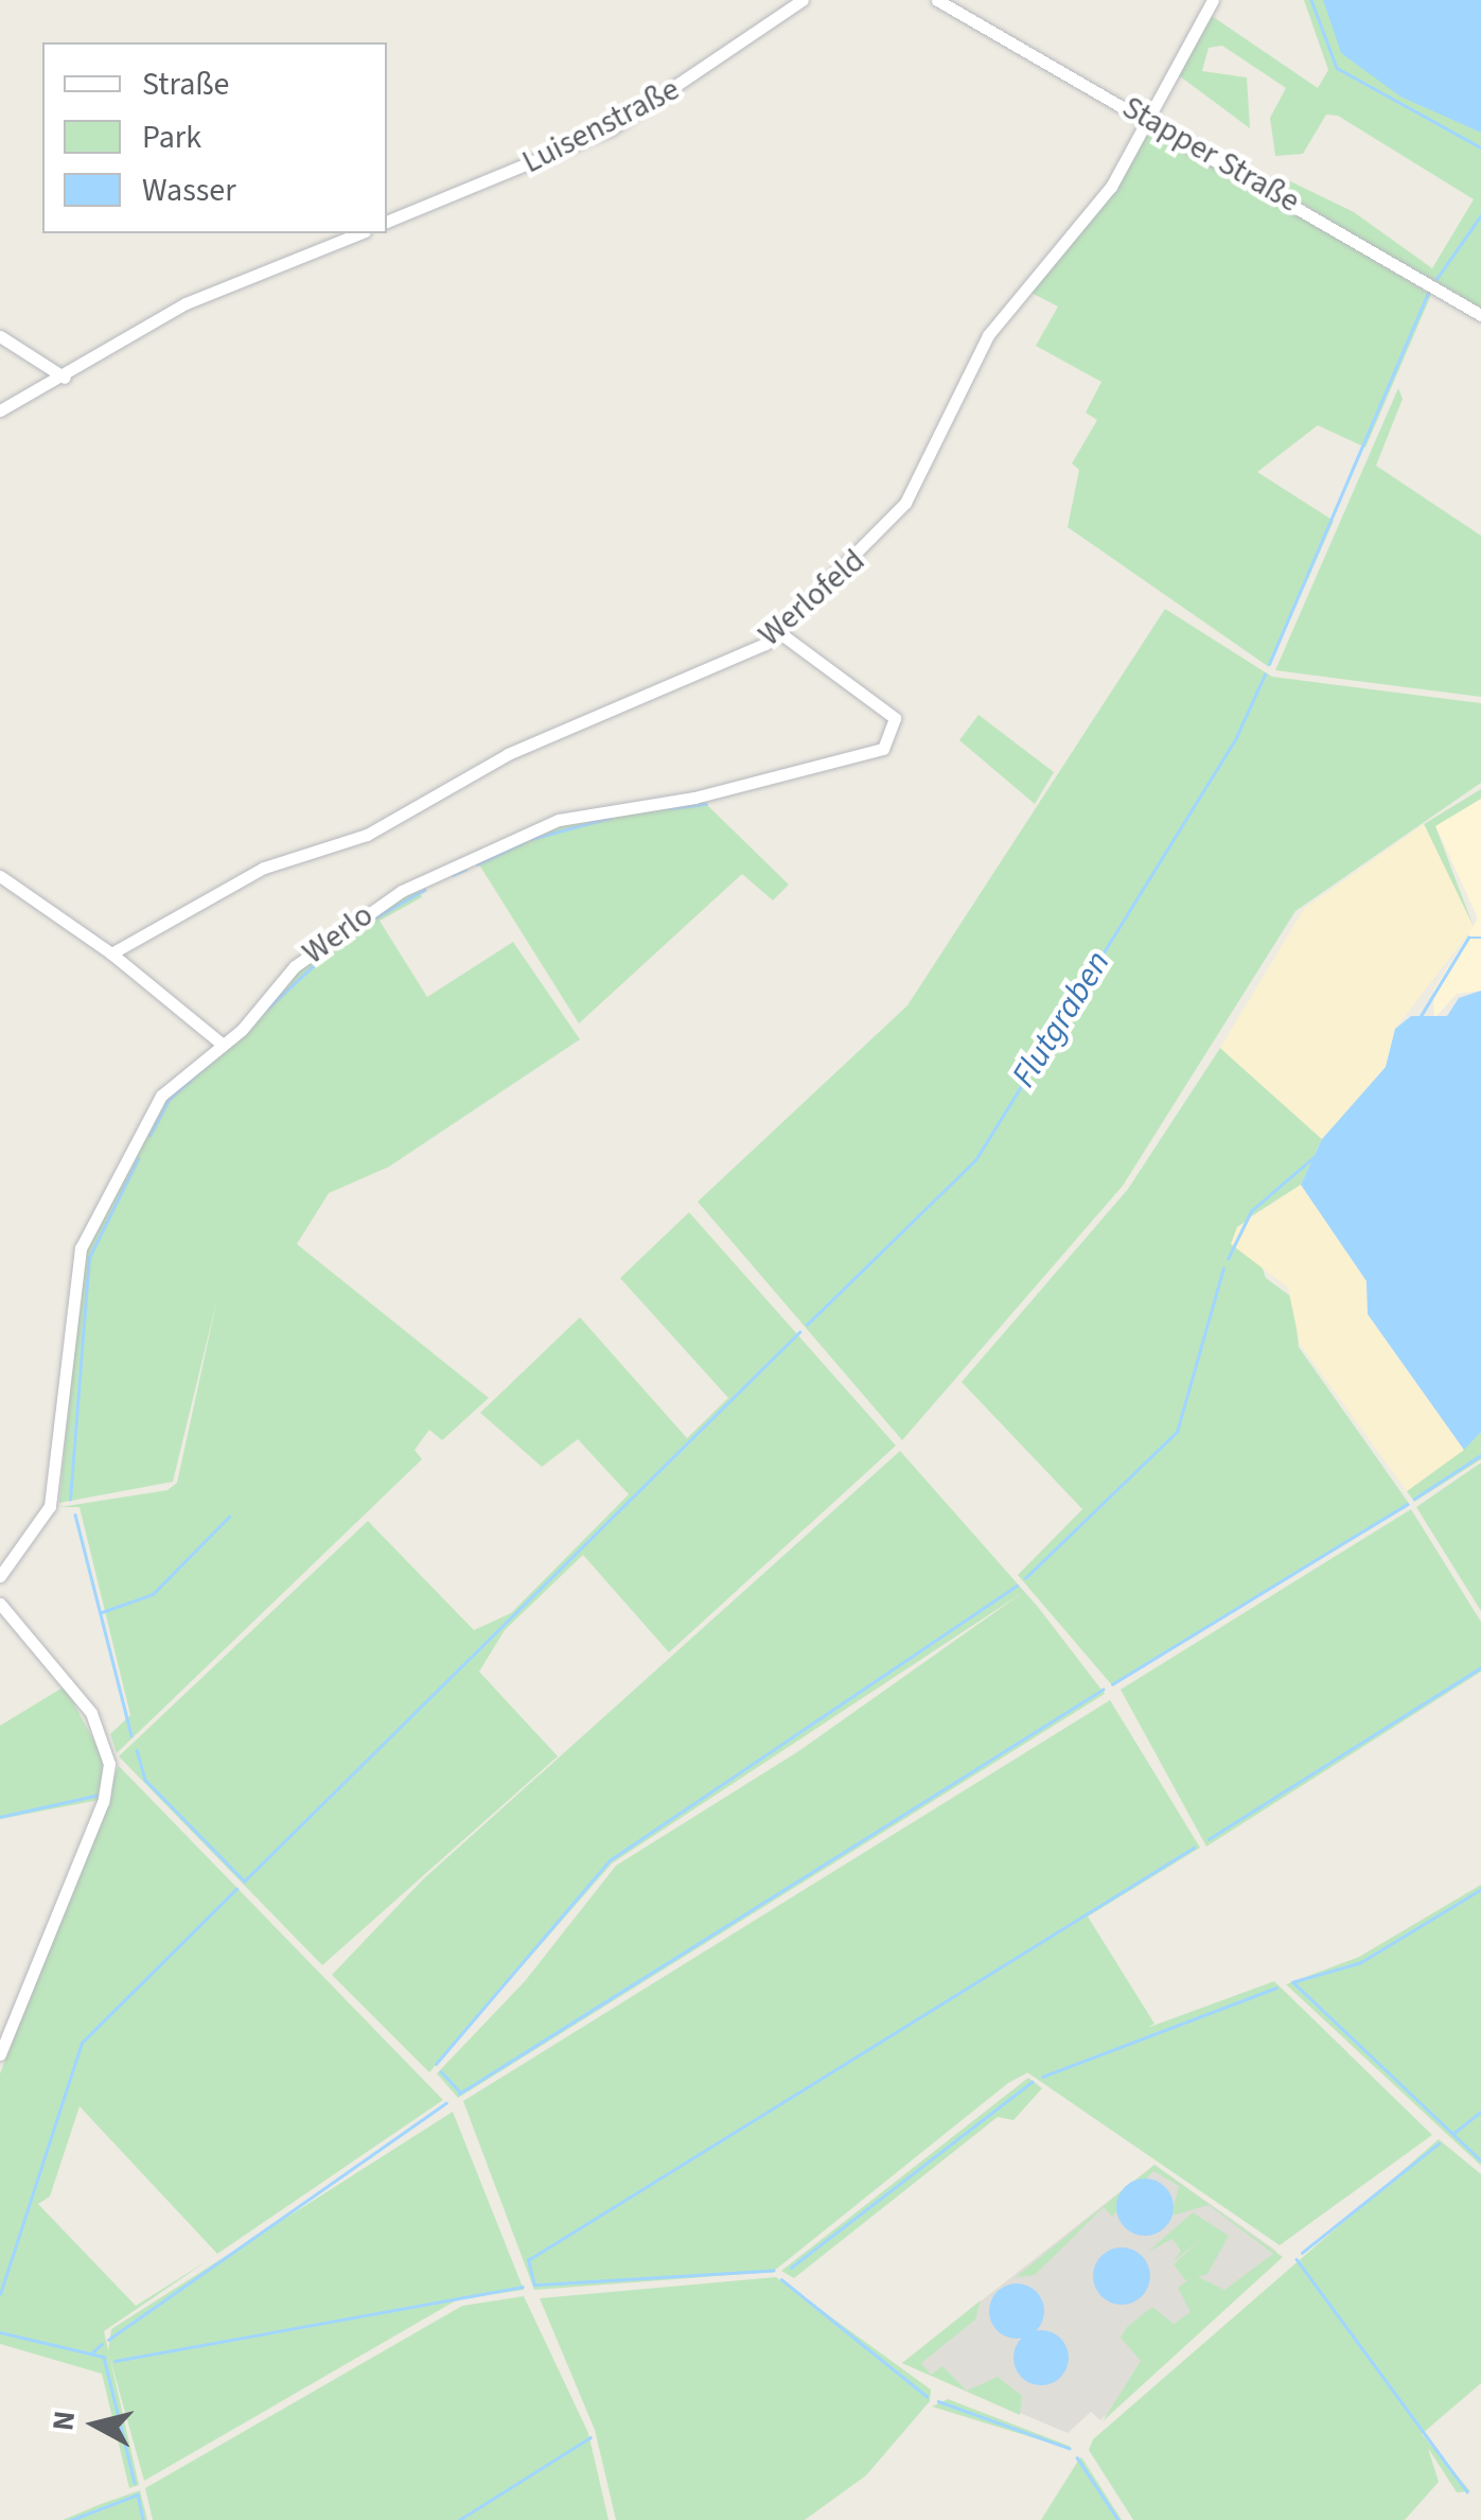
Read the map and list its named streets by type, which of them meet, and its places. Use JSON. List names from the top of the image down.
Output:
{
  "streets": {
    "street": [
      "Luisenstraße",
      "Stapper Straße",
      "Werlofeld",
      "Werlo"
    ]
  },
  "crossings": [
    ["Stapper Straße", "Werlofeld"],
    ["Werlofeld", "Werlo"]
  ],
  "water": ["Flutgraben"],
  "legend": ["Straße", "Park", "Wasser"],
  "north": "left"
}
